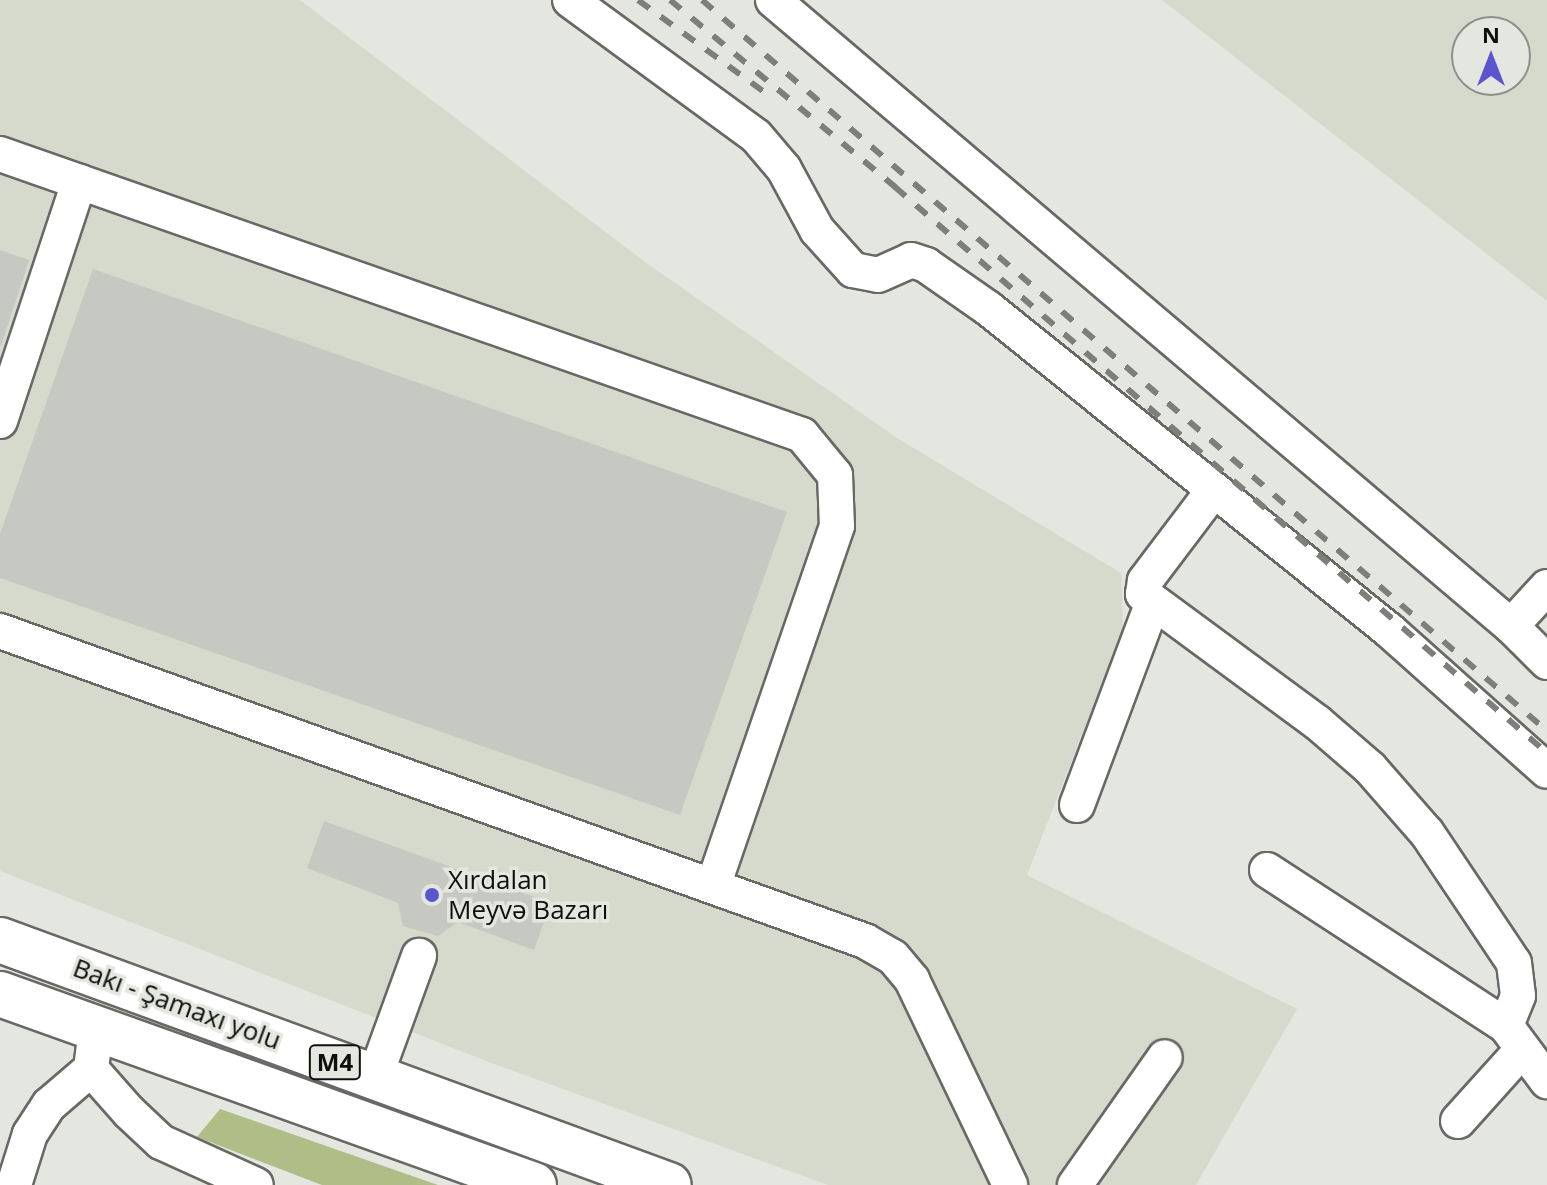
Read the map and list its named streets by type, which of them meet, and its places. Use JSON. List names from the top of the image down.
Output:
{
  "streets": {
    "highway": ["Bakı - Şamaxı yolu", "M4"]
  },
  "places": ["Xırdalan Meyvə Bazarı"],
  "north": "top"
}
